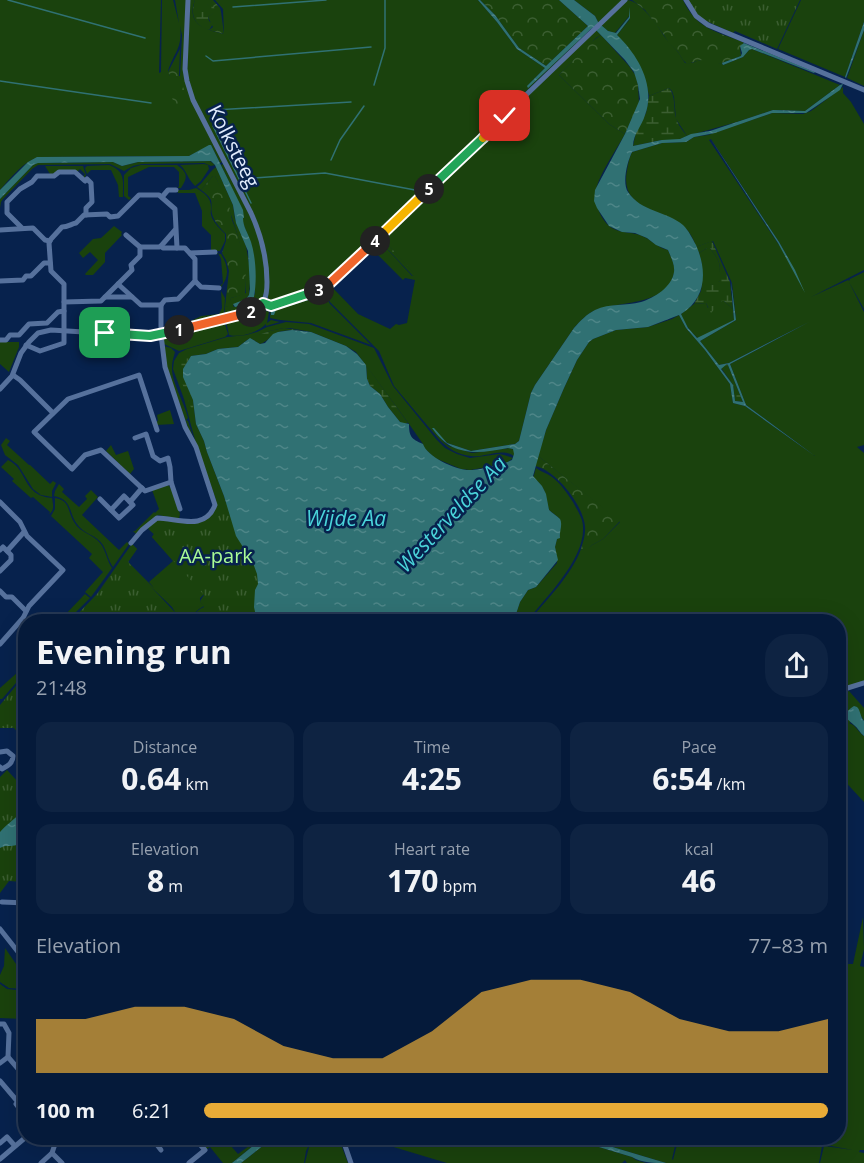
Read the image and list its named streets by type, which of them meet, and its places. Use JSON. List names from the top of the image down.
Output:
{
  "streets": {
    "street": ["Kolksteeg"]
  },
  "water": ["Westerveldse Aa", "Wijde Aa"],
  "parks": ["AA-park"],
  "page": {
    "pins": [
      "5",
      "4",
      "3",
      "2",
      "1"
    ],
    "heading": ["Evening run", "21:48"],
    "stats": [
      ["Distance", "0.64 km"],
      ["Time", "4:25"],
      ["Pace", "6:54 /km"],
      ["Elevation", "8 m"],
      ["Heart rate", "170 bpm"],
      ["kcal", "46"]
    ],
    "chart": ["Elevation", "77–83 m"],
    "list": [
      {
        "name": "100 m",
        "note": "6:21"
      }
    ]
  }
}
